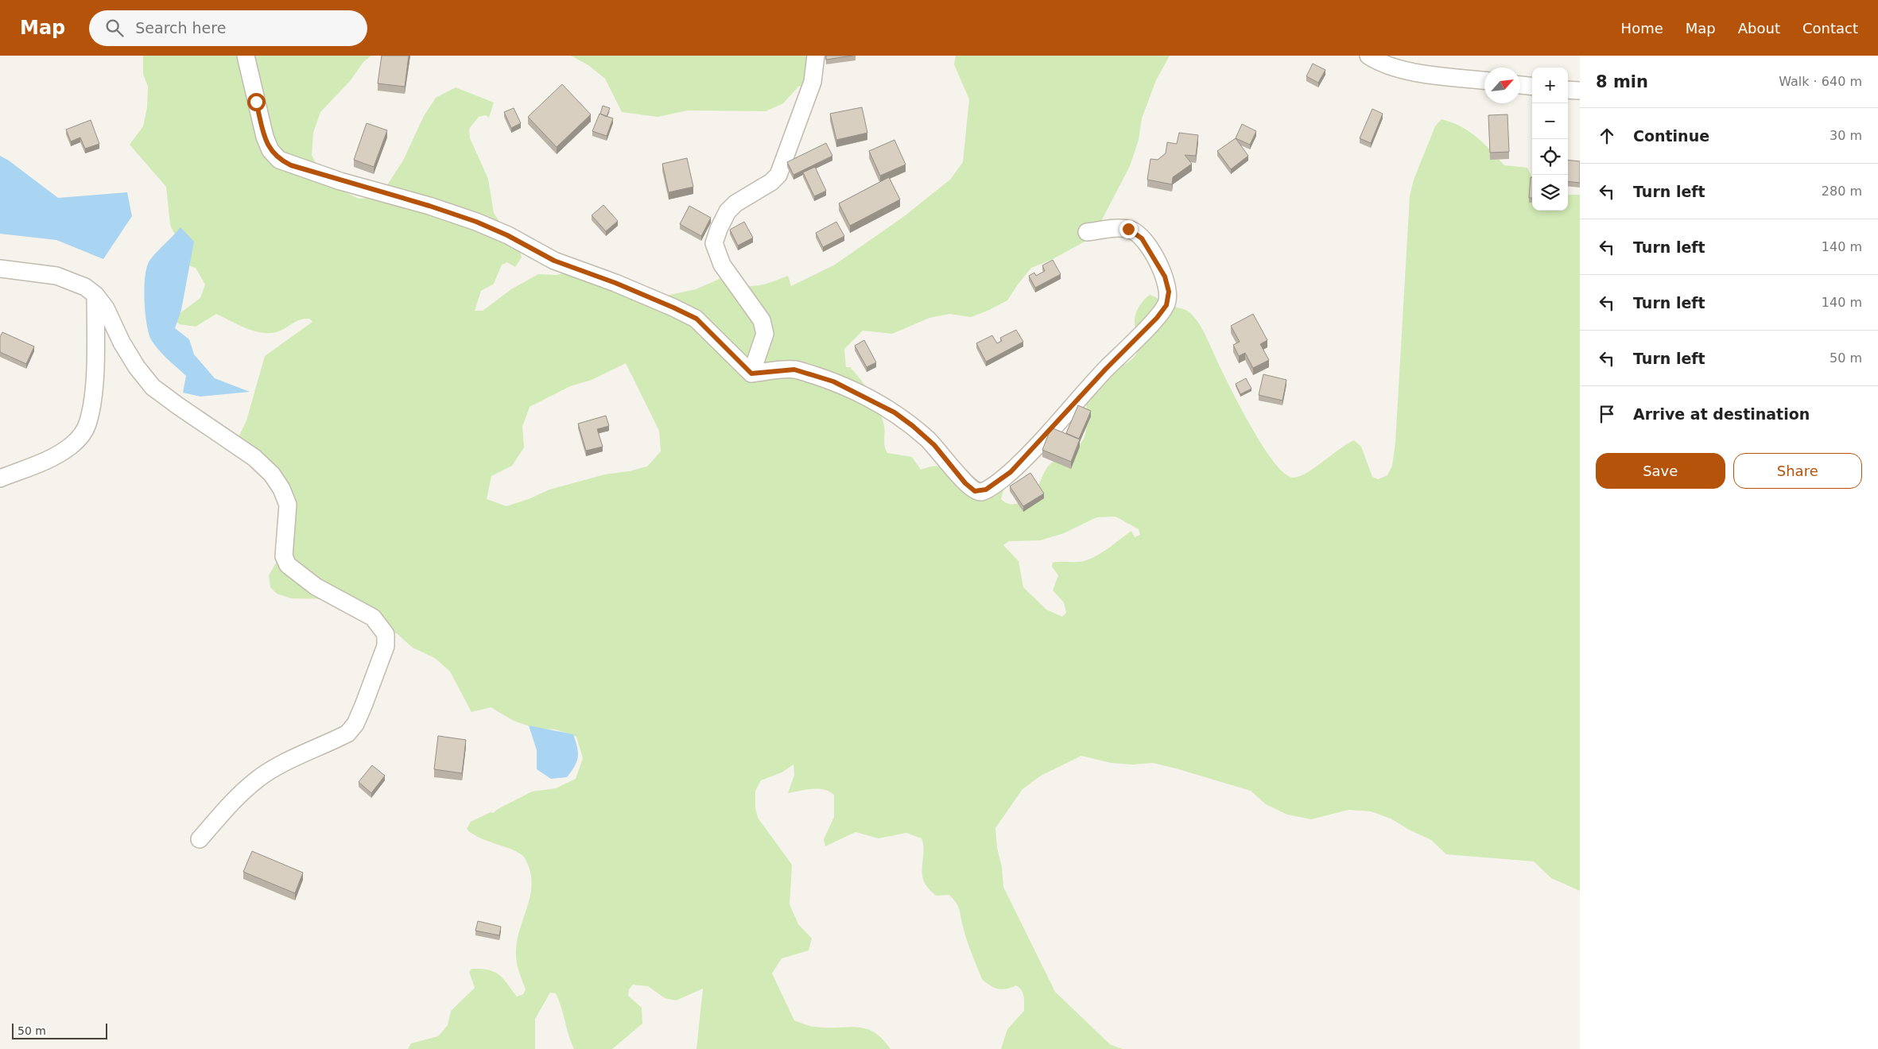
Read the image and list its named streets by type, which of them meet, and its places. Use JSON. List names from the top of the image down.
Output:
{
  "scale_bar": "50 m",
  "north": "top right",
  "page": {
    "header": "Map",
    "search": "Search here",
    "nav": [
      "Home",
      "Map",
      "About",
      "Contact"
    ],
    "heading": ["8 min", "Walk · 640 m"],
    "map_buttons": ["+", "−"],
    "list": [
      ["Continue", "30 m"],
      ["Turn left", "280 m"],
      ["Turn left", "140 m"],
      ["Turn left", "140 m"],
      ["Turn left", "50 m"],
      "Arrive at destination"
    ],
    "buttons": ["Save", "Share"],
    "scale": "50 m"
  }
}
